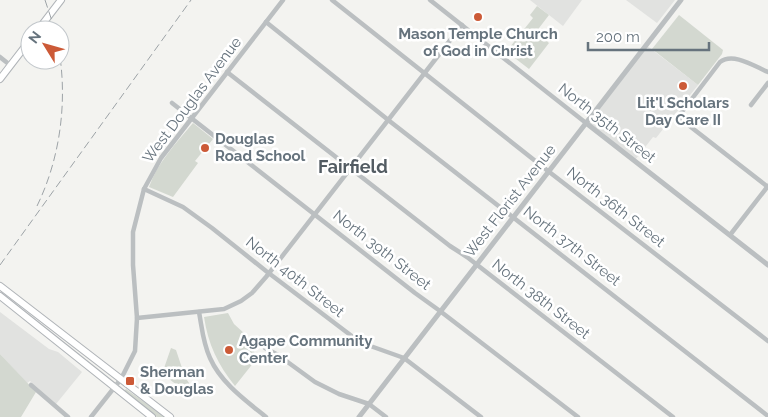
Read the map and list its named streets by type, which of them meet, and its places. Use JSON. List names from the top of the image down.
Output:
{
  "streets": {
    "street": [
      "West Douglas Avenue",
      "North 35th Street",
      "West Florist Avenue",
      "North 36th Street",
      "North 37th Street",
      "North 39th Street",
      "North 40th Street",
      "North 38th Street"
    ]
  },
  "crossings": [
    ["West Douglas Avenue", "North 37th Street"],
    ["West Douglas Avenue", "North 39th Street"],
    ["West Douglas Avenue", "North 40th Street"],
    ["West Douglas Avenue", "North 38th Street"],
    ["North 35th Street", "West Florist Avenue"],
    ["West Florist Avenue", "North 36th Street"],
    ["West Florist Avenue", "North 37th Street"],
    ["West Florist Avenue", "North 39th Street"],
    ["West Florist Avenue", "North 40th Street"],
    ["West Florist Avenue", "North 38th Street"]
  ],
  "districts": ["Fairfield"],
  "places": {
    "other": [
      "Mason Temple Church of God in Christ",
      "Lit'l Scholars Day Care II",
      "Douglas Road School",
      "Agape Community Center"
    ],
    "transit": ["Sherman & Douglas"]
  },
  "scale_bar": "200 m",
  "north": "top left"
}
